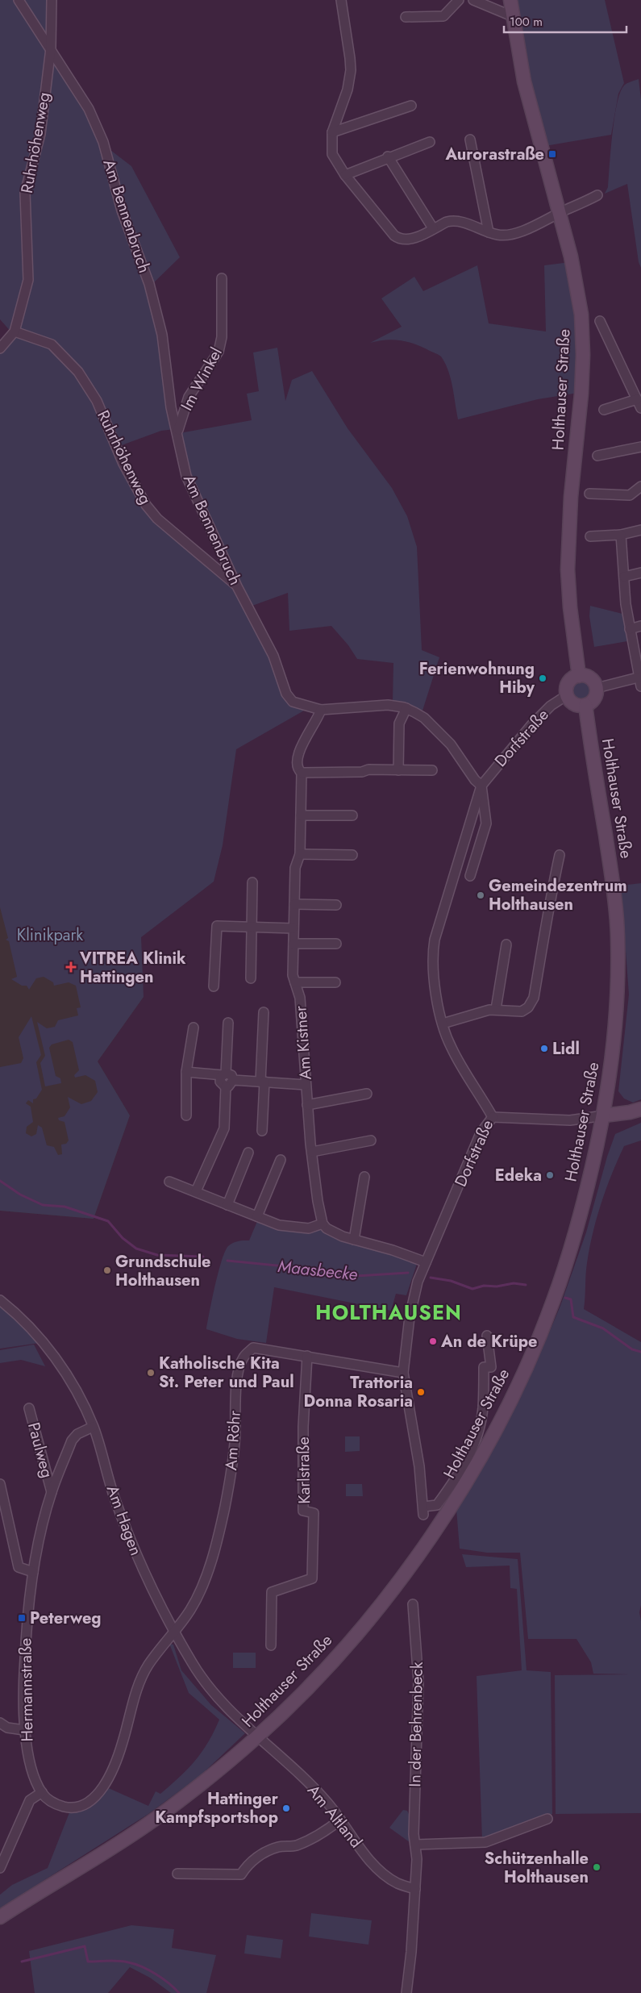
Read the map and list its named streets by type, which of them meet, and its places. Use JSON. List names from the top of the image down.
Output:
{
  "streets": {
    "street": [
      "Ruhrhöhenweg",
      "Am Bennenbruch",
      "Im Winkel",
      "Holthauser Straße",
      "Dorfstraße",
      "Am Kistner",
      "Am Röhr",
      "Paulweg",
      "Karlstraße",
      "Am Hagen",
      "Hermannstraße",
      "In der Behrenbeck",
      "Am Altland"
    ]
  },
  "crossings": [
    ["Ruhrhöhenweg", "Am Bennenbruch"],
    ["Am Bennenbruch", "Im Winkel"],
    ["Am Bennenbruch", "Dorfstraße"],
    ["Am Bennenbruch", "Am Kistner"],
    ["Holthauser Straße", "Dorfstraße"],
    ["Holthauser Straße", "Am Hagen"],
    ["Holthauser Straße", "Am Altland"],
    ["Dorfstraße", "Am Röhr"],
    ["Am Röhr", "Karlstraße"],
    ["Am Röhr", "Am Hagen"],
    ["Am Röhr", "Hermannstraße"],
    ["Paulweg", "Hermannstraße"],
    ["Am Hagen", "Hermannstraße"],
    ["Am Hagen", "Am Altland"],
    ["In der Behrenbeck", "Am Altland"]
  ],
  "districts": ["HOLTHAUSEN"],
  "water": ["Maasbecke"],
  "parks": ["Klinikpark"],
  "places": {
    "transit": ["Aurorastraße", "Peterweg"],
    "other": [
      "Ferienwohnung Hiby",
      "Gemeindezentrum Holthausen",
      "Lidl",
      "Edeka",
      "Grundschule Holthausen",
      "An de Krüpe",
      "Katholische Kita St. Peter und Paul",
      "Trattoria Donna Rosaria",
      "Hattinger Kampfsportshop",
      "Schützenhalle Holthausen"
    ],
    "health": ["VITREA Klinik Hattingen"]
  },
  "scale_bar": "100 m"
}
